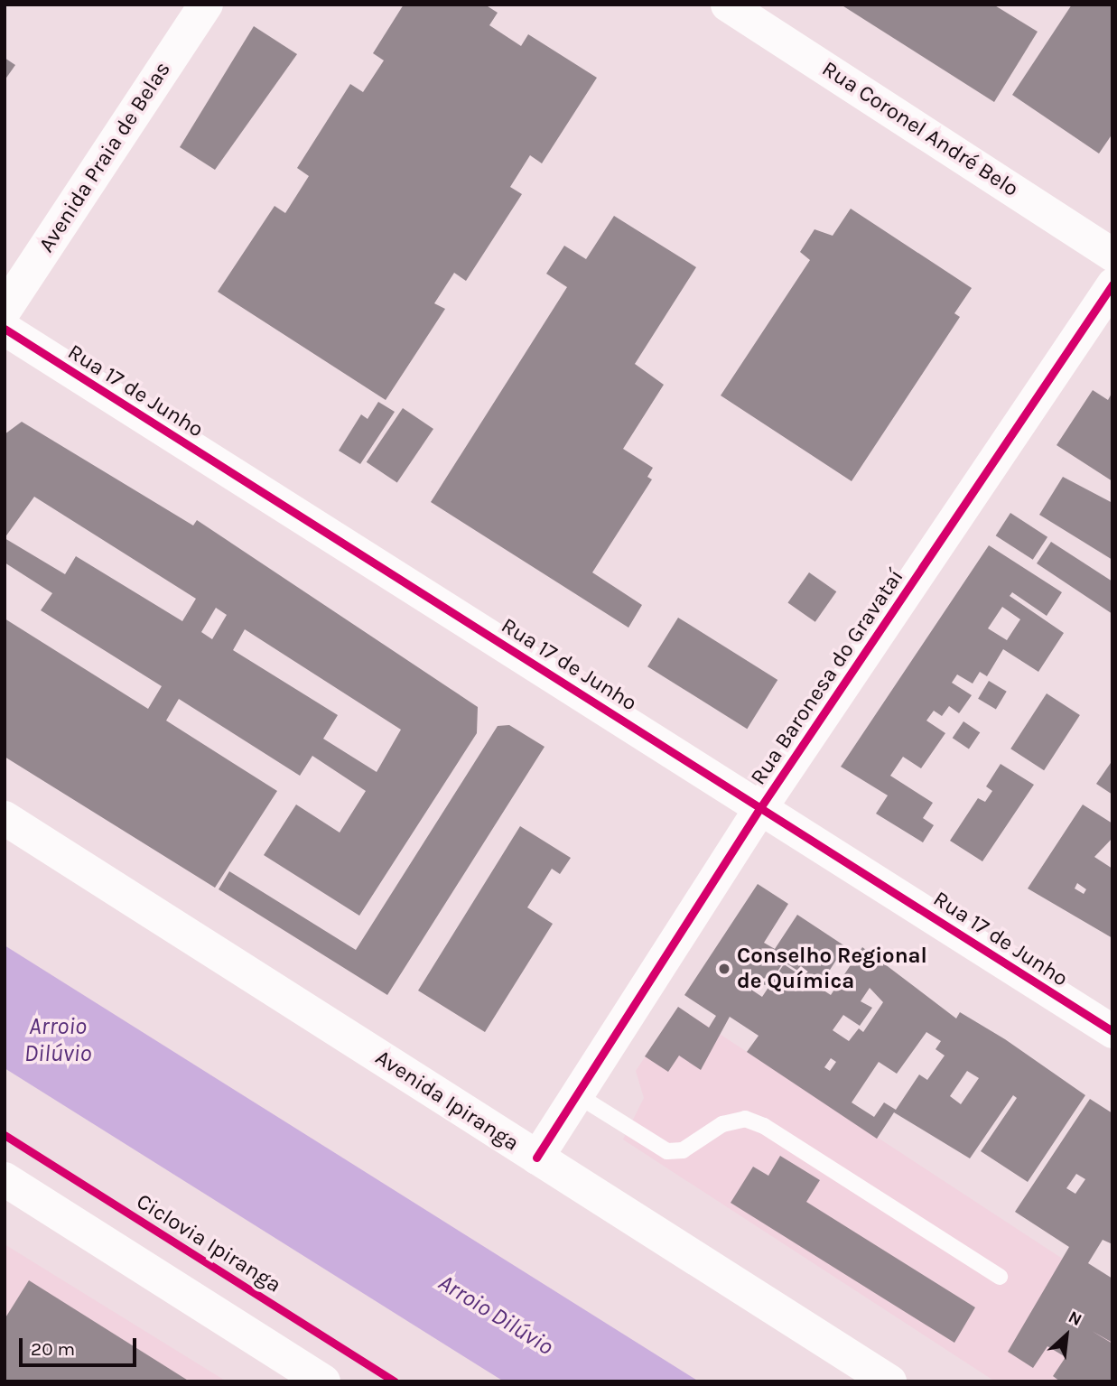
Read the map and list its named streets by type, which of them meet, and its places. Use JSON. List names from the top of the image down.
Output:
{
  "streets": {
    "main road": ["Avenida Praia de Belas", "Avenida Ipiranga"],
    "street": ["Rua Coronel André Belo", "Rua 17 de Junho", "Rua Baronesa do Gravataí"],
    "cycle path": ["Ciclovia Ipiranga"]
  },
  "crossings": [
    ["Rua 17 de Junho", "Rua Baronesa do Gravataí"],
    ["Rua Baronesa do Gravataí", "Avenida Ipiranga"]
  ],
  "water": ["Arroio Dilúvio"],
  "places": ["Conselho Regional de Química"],
  "scale_bar": "20 m",
  "north": "top right"
}
